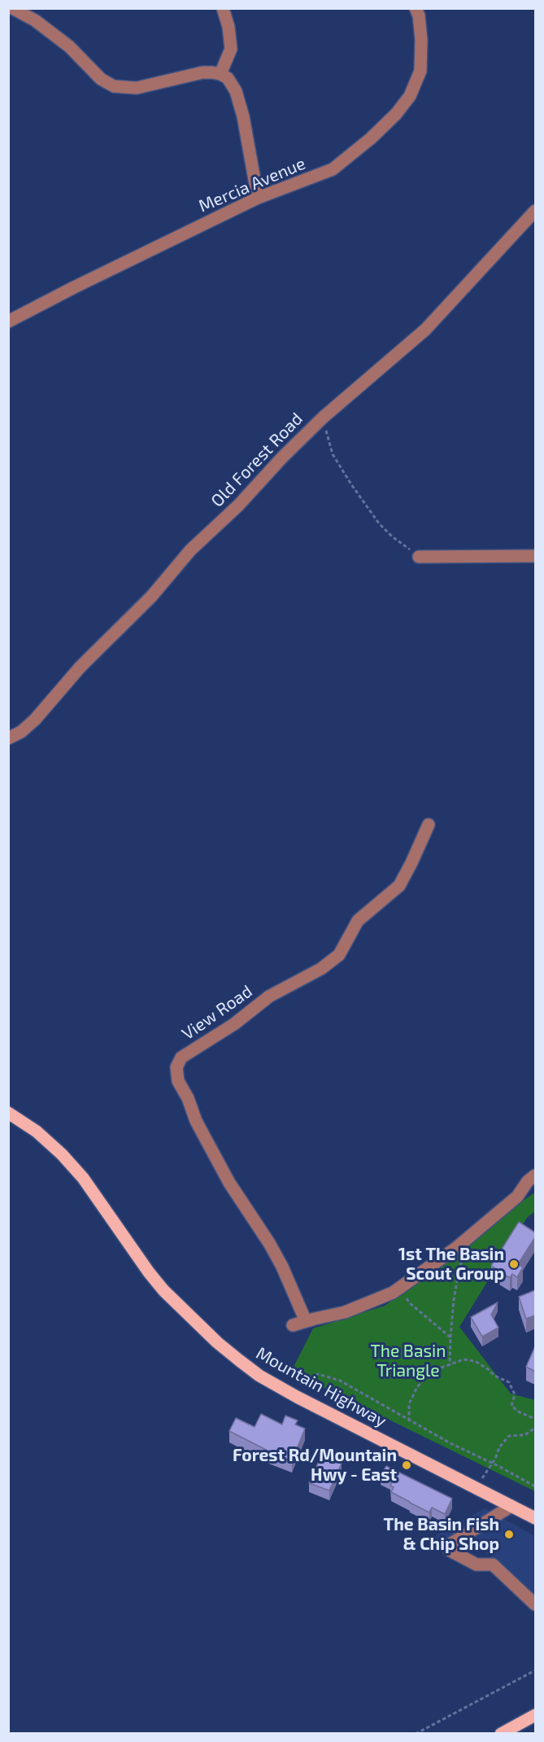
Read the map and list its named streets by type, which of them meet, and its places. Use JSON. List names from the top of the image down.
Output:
{
  "streets": {
    "main road": ["Mountain Highway"],
    "street": ["Mercia Avenue", "Old Forest Road", "View Road"]
  },
  "parks": ["The Basin Triangle"],
  "places": ["1st The Basin Scout Group", "Forest Rd/Mountain Hwy - East", "The Basin Fish & Chip Shop"]
}
